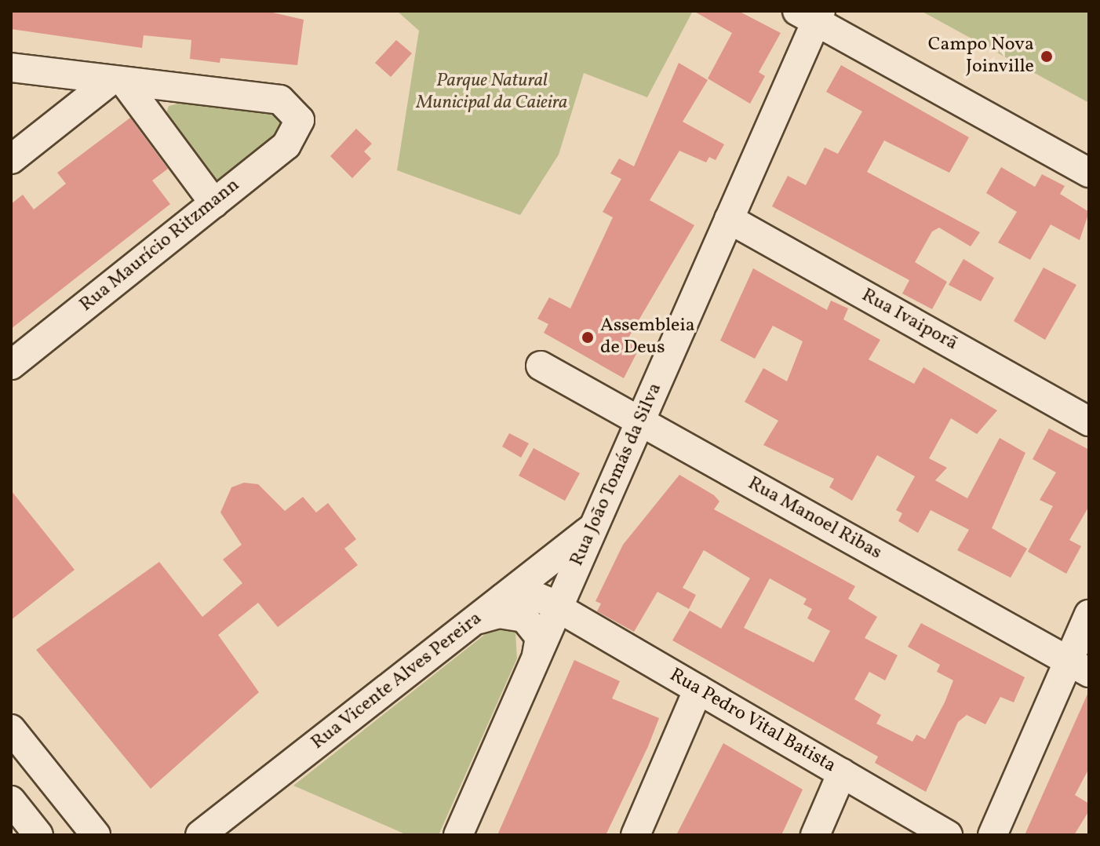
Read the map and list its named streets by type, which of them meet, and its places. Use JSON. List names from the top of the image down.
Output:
{
  "streets": {
    "street": [
      "Rua Maurício Ritzmann",
      "Rua Ivaiporã",
      "Rua João Tomás da Silva",
      "Rua Manoel Ribas",
      "Rua Vicente Alves Pereira",
      "Rua Pedro Vital Batista"
    ]
  },
  "crossings": [
    ["Rua Ivaiporã", "Rua João Tomás da Silva"],
    ["Rua João Tomás da Silva", "Rua Manoel Ribas"],
    ["Rua João Tomás da Silva", "Rua Vicente Alves Pereira"],
    ["Rua João Tomás da Silva", "Rua Pedro Vital Batista"],
    ["Rua Vicente Alves Pereira", "Rua Pedro Vital Batista"]
  ],
  "parks": ["Parque Natural Municipal da Caieira"],
  "places": ["Campo Nova Joinville", "Assembleia de Deus"]
}
